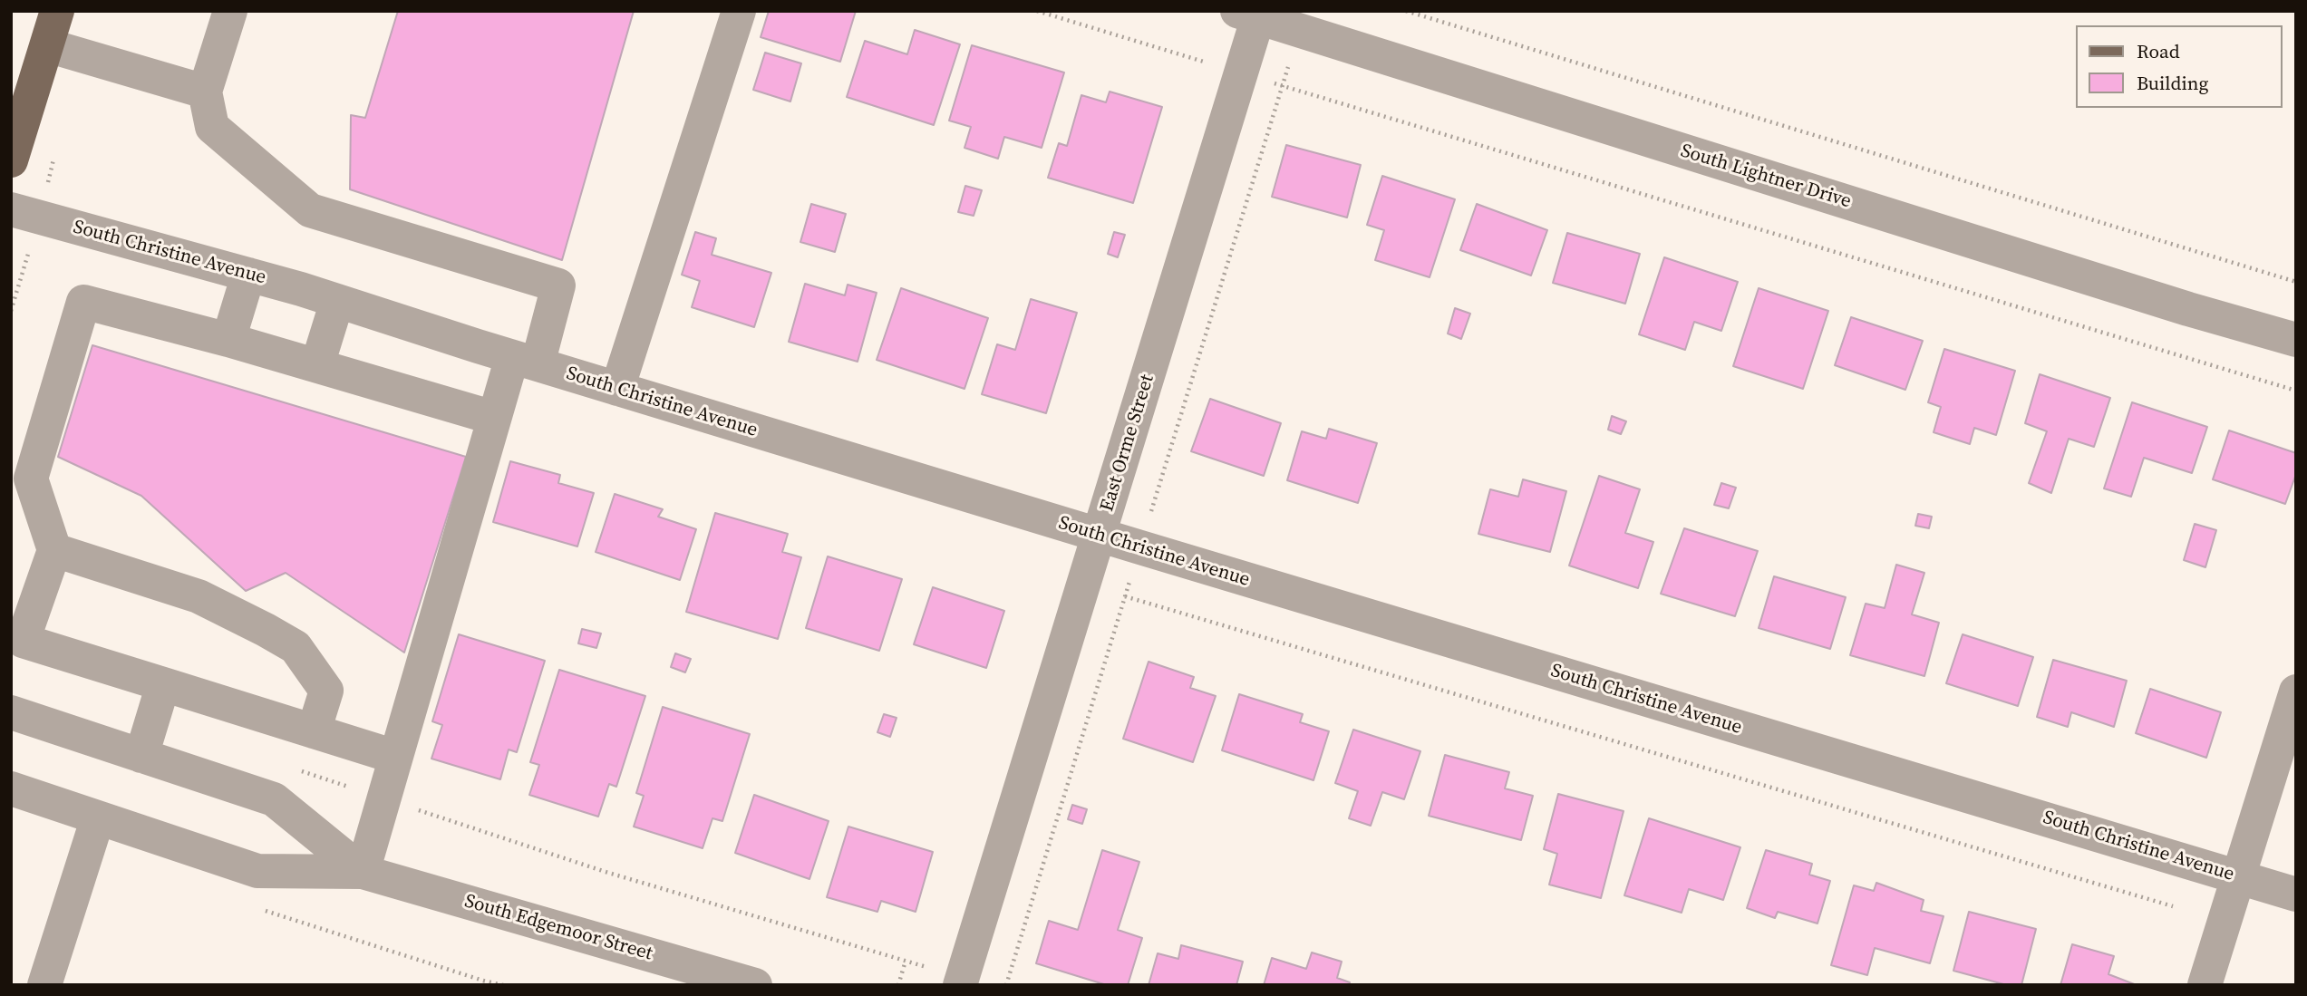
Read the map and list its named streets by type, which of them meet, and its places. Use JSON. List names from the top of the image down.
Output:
{
  "streets": {
    "street": [
      "South Lightner Drive",
      "South Christine Avenue",
      "East Orme Street",
      "South Edgemoor Street"
    ]
  },
  "crossings": [
    ["South Lightner Drive", "East Orme Street"],
    ["South Christine Avenue", "East Orme Street"]
  ],
  "legend": ["Road", "Building"]
}
